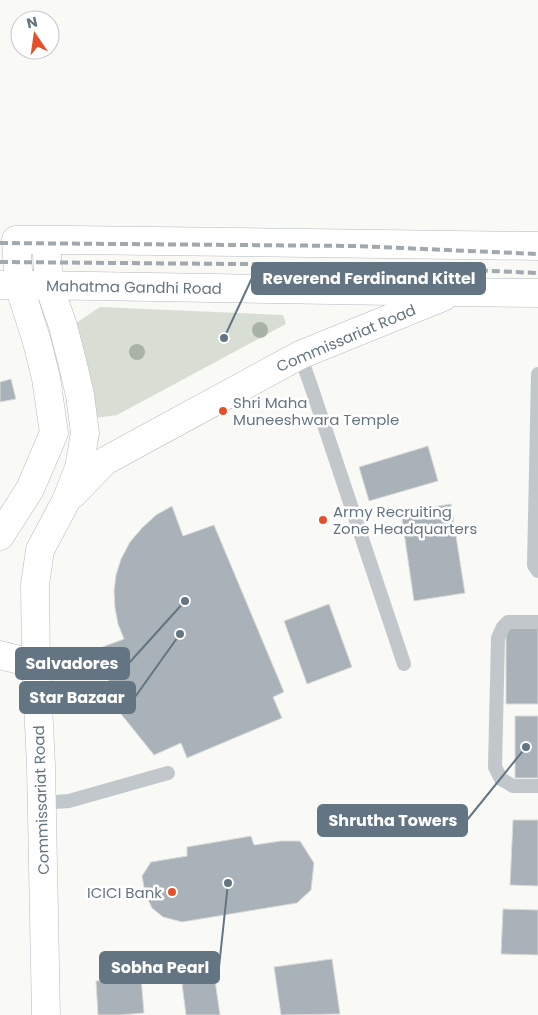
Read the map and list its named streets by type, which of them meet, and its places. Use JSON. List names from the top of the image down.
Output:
{
  "streets": {
    "main road": ["Mahatma Gandhi Road", "Commissariat Road"]
  },
  "crossings": [
    ["Mahatma Gandhi Road", "Commissariat Road"]
  ],
  "places": [
    "Reverend Ferdinand Kittel",
    "Shri Maha Muneeshwara Temple",
    "Army Recruiting Zone Headquarters",
    "Salvadores",
    "Star Bazaar",
    "Shrutha Towers",
    "Sobha Pearl",
    "ICICI Bank"
  ],
  "north": "top"
}
